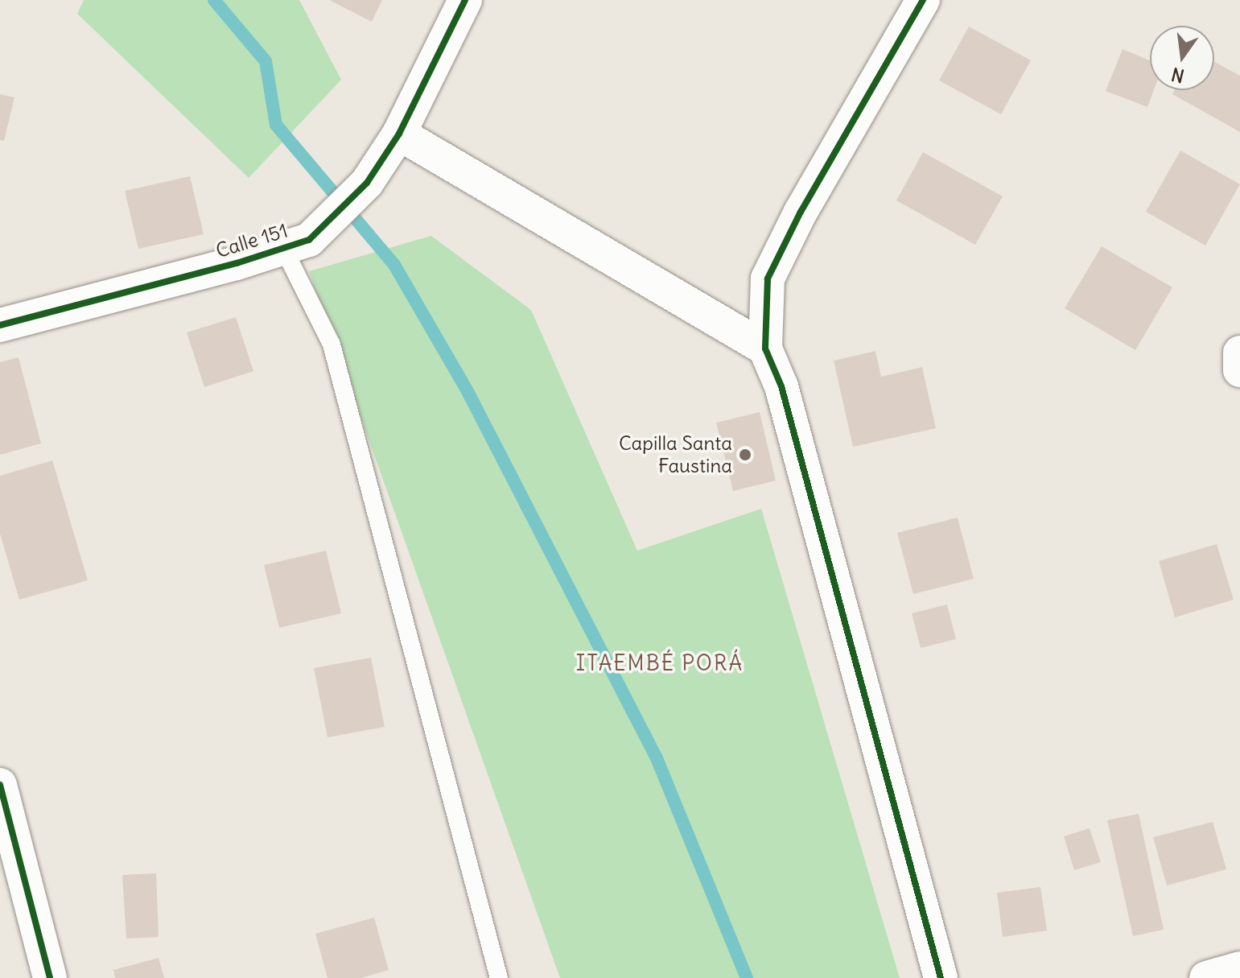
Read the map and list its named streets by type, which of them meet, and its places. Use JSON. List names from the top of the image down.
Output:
{
  "streets": {
    "street": ["Calle 151"]
  },
  "districts": ["ITAEMBÉ PORÁ"],
  "places": ["Capilla Santa Faustina"],
  "north": "bottom"
}
